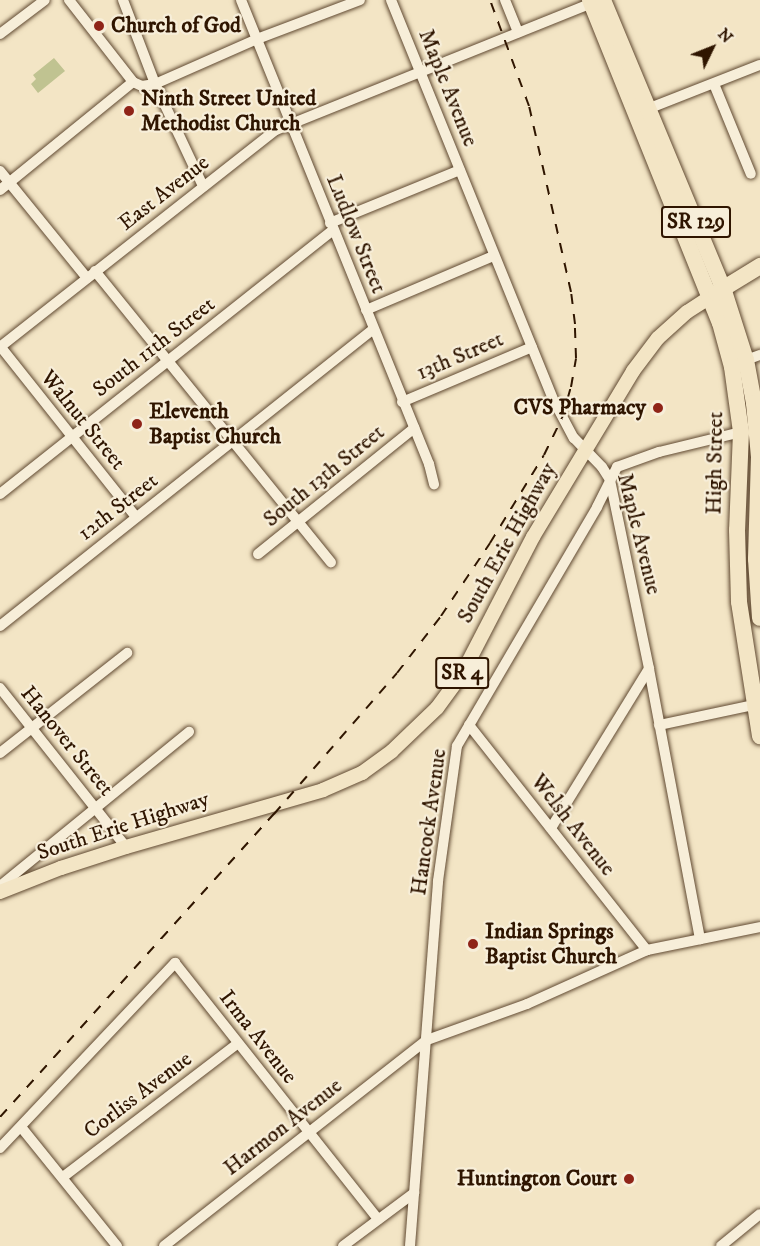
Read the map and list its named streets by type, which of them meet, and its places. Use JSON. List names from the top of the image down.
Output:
{
  "streets": {
    "highway": ["SR 129", "High Street", "SR 4"],
    "main road": ["South Erie Highway"],
    "street": [
      "Maple Avenue",
      "East Avenue",
      "Ludlow Street",
      "South 11th Street",
      "13th Street",
      "Walnut Street",
      "South 13th Street",
      "12th Street",
      "Hanover Street",
      "Hancock Avenue",
      "Welsh Avenue",
      "Irma Avenue",
      "Corliss Avenue",
      "Harmon Avenue"
    ]
  },
  "crossings": [
    ["Maple Avenue", "East Avenue"],
    ["Maple Avenue", "South 11th Street"],
    ["Maple Avenue", "13th Street"],
    ["Maple Avenue", "South Erie Highway"],
    ["Maple Avenue", "Hancock Avenue"],
    ["Maple Avenue", "Harmon Avenue"],
    ["East Avenue", "Ludlow Street"],
    ["East Avenue", "Walnut Street"],
    ["East Avenue", "High Street"],
    ["Ludlow Street", "South 11th Street"],
    ["Ludlow Street", "13th Street"],
    ["Ludlow Street", "South 13th Street"],
    ["Ludlow Street", "12th Street"],
    ["South 11th Street", "Walnut Street"],
    ["Walnut Street", "12th Street"],
    ["High Street", "South Erie Highway"],
    ["High Street", "SR 4"],
    ["High Street", "Hancock Avenue"],
    ["South Erie Highway", "SR 4"],
    ["South Erie Highway", "Hanover Street"],
    ["Hancock Avenue", "Welsh Avenue"],
    ["Hancock Avenue", "Harmon Avenue"],
    ["Welsh Avenue", "Harmon Avenue"],
    ["Irma Avenue", "Corliss Avenue"],
    ["Irma Avenue", "Harmon Avenue"]
  ],
  "places": [
    "Church of God",
    "Ninth Street United Methodist Church",
    "CVS Pharmacy",
    "Eleventh Baptist Church",
    "Indian Springs Baptist Church",
    "Huntington Court"
  ],
  "north": "top right"
}
